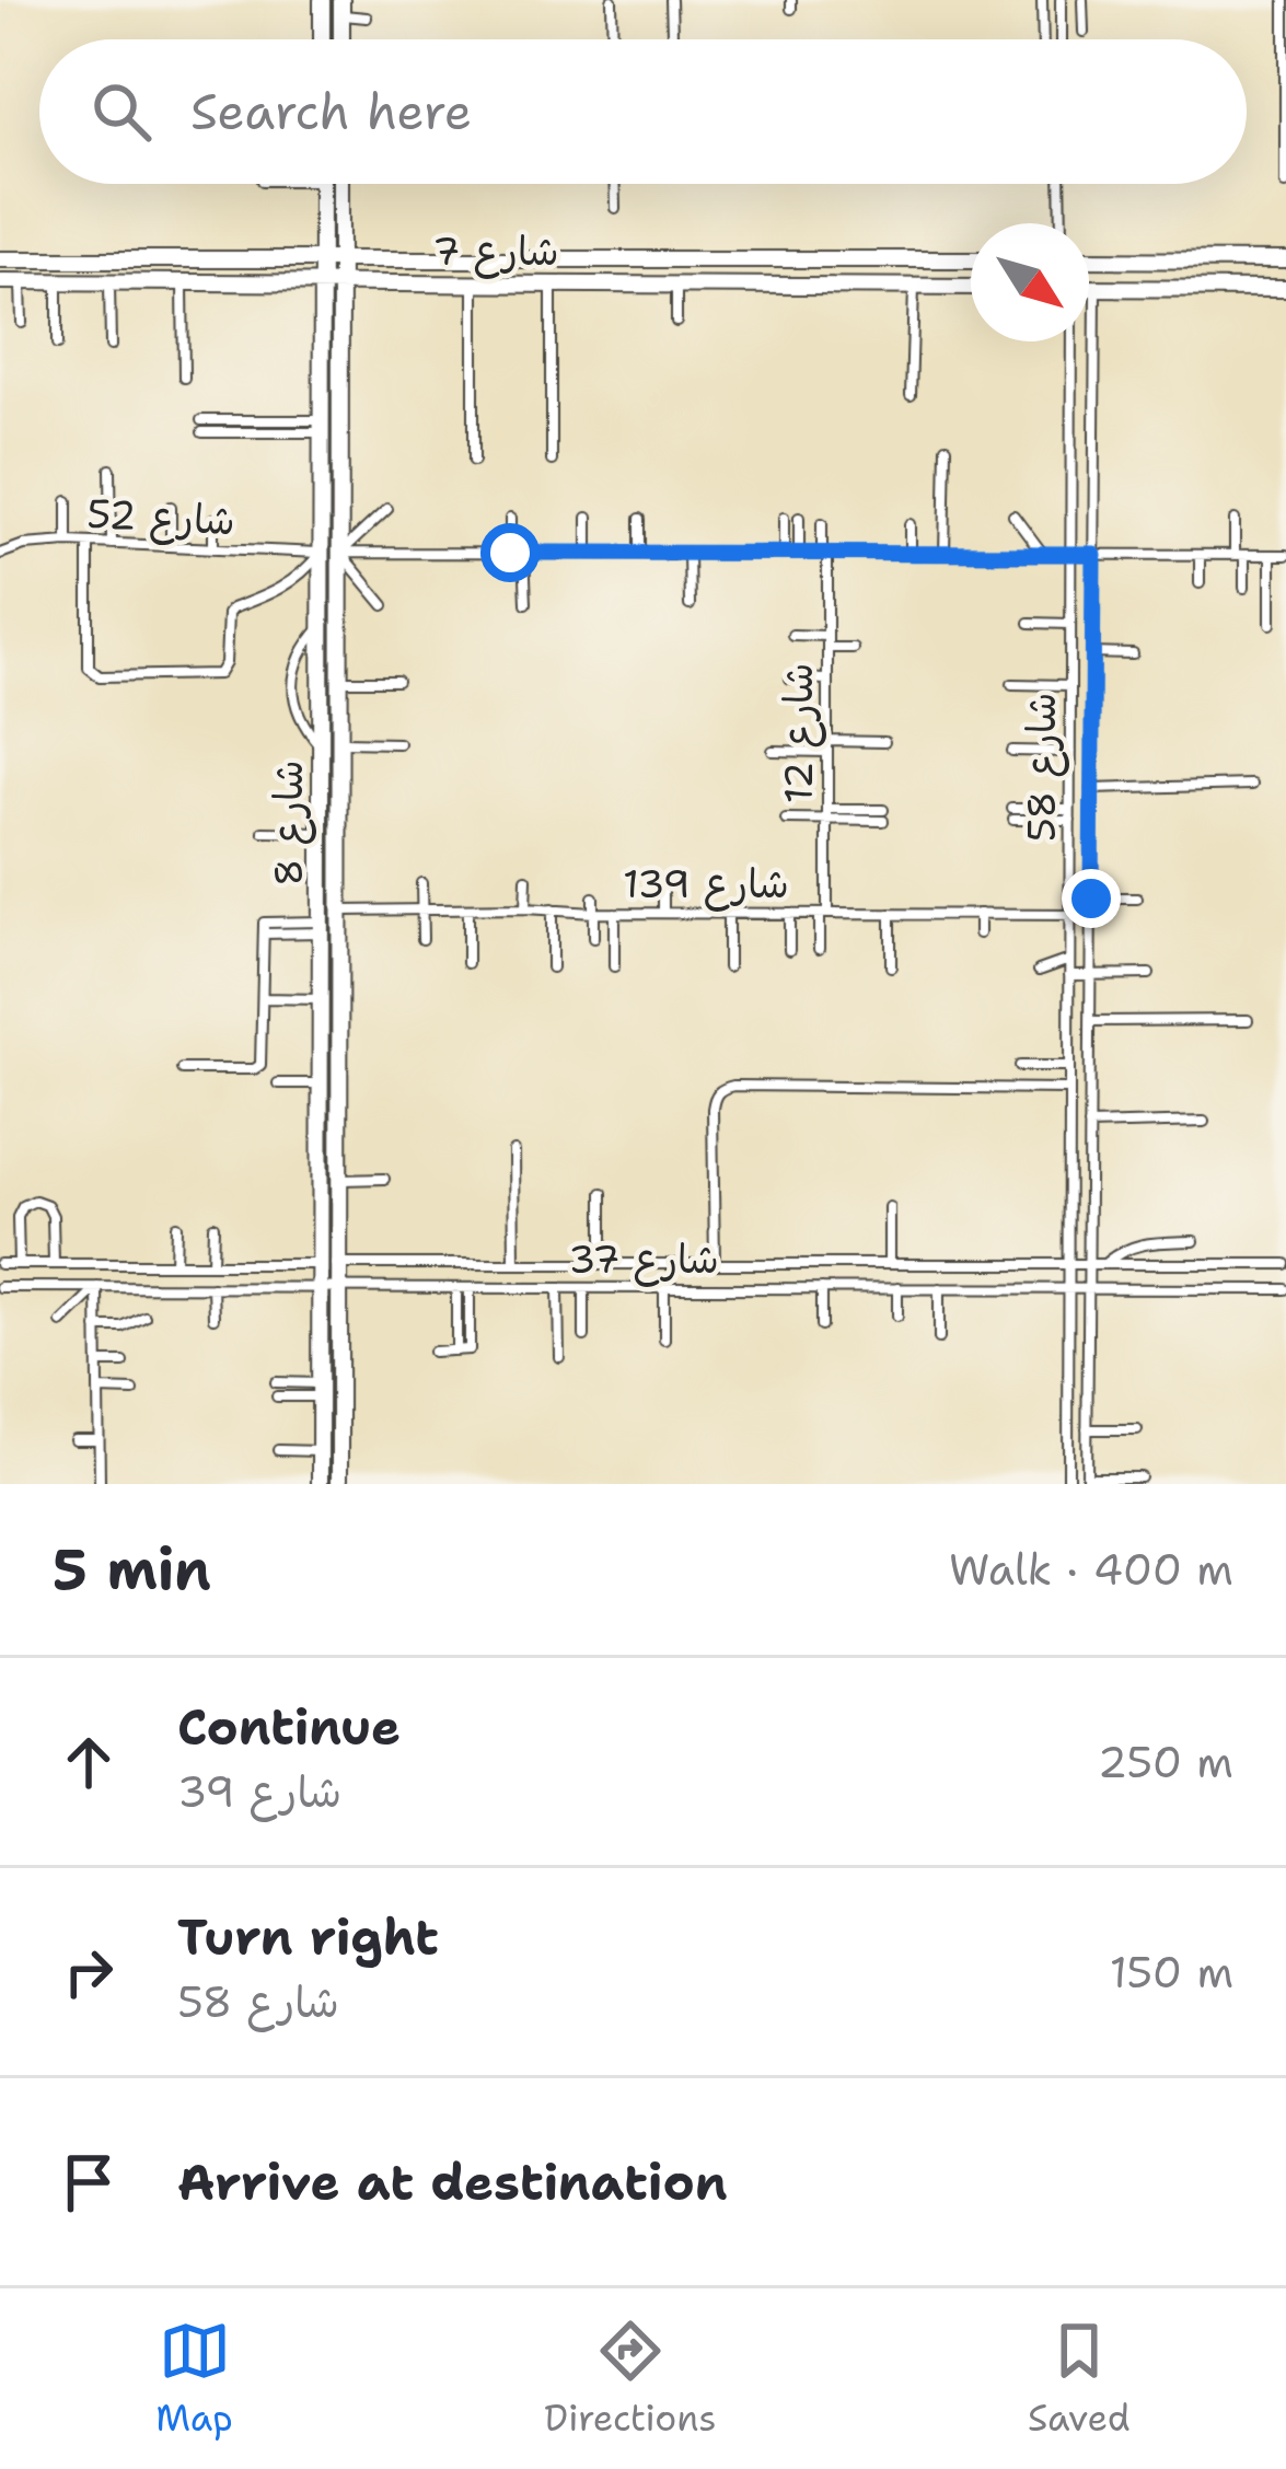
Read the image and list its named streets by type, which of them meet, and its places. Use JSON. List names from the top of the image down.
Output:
{
  "streets": {
    "street": ["شارع 7", "شارع 8"],
    "lane": [
      "شارع 52",
      "شارع 12",
      "شارع 58",
      "شارع 139",
      "شارع 37"
    ]
  },
  "crossings": [
    ["شارع 7", "شارع 8"],
    ["شارع 52", "شارع 12"],
    ["شارع 52", "شارع 58"],
    ["شارع 52", "شارع 8"],
    ["شارع 12", "شارع 139"],
    ["شارع 58", "شارع 139"],
    ["شارع 58", "شارع 37"],
    ["شارع 8", "شارع 139"],
    ["شارع 8", "شارع 37"]
  ],
  "north": "bottom right",
  "page": {
    "search": "Search here",
    "heading": ["5 min", "Walk · 400 m"],
    "list": [
      ["Continue", "شارع 39", "250 m"],
      ["Turn right", "شارع 58", "150 m"],
      "Arrive at destination"
    ],
    "nav": ["Map", "Directions", "Saved"]
  }
}
